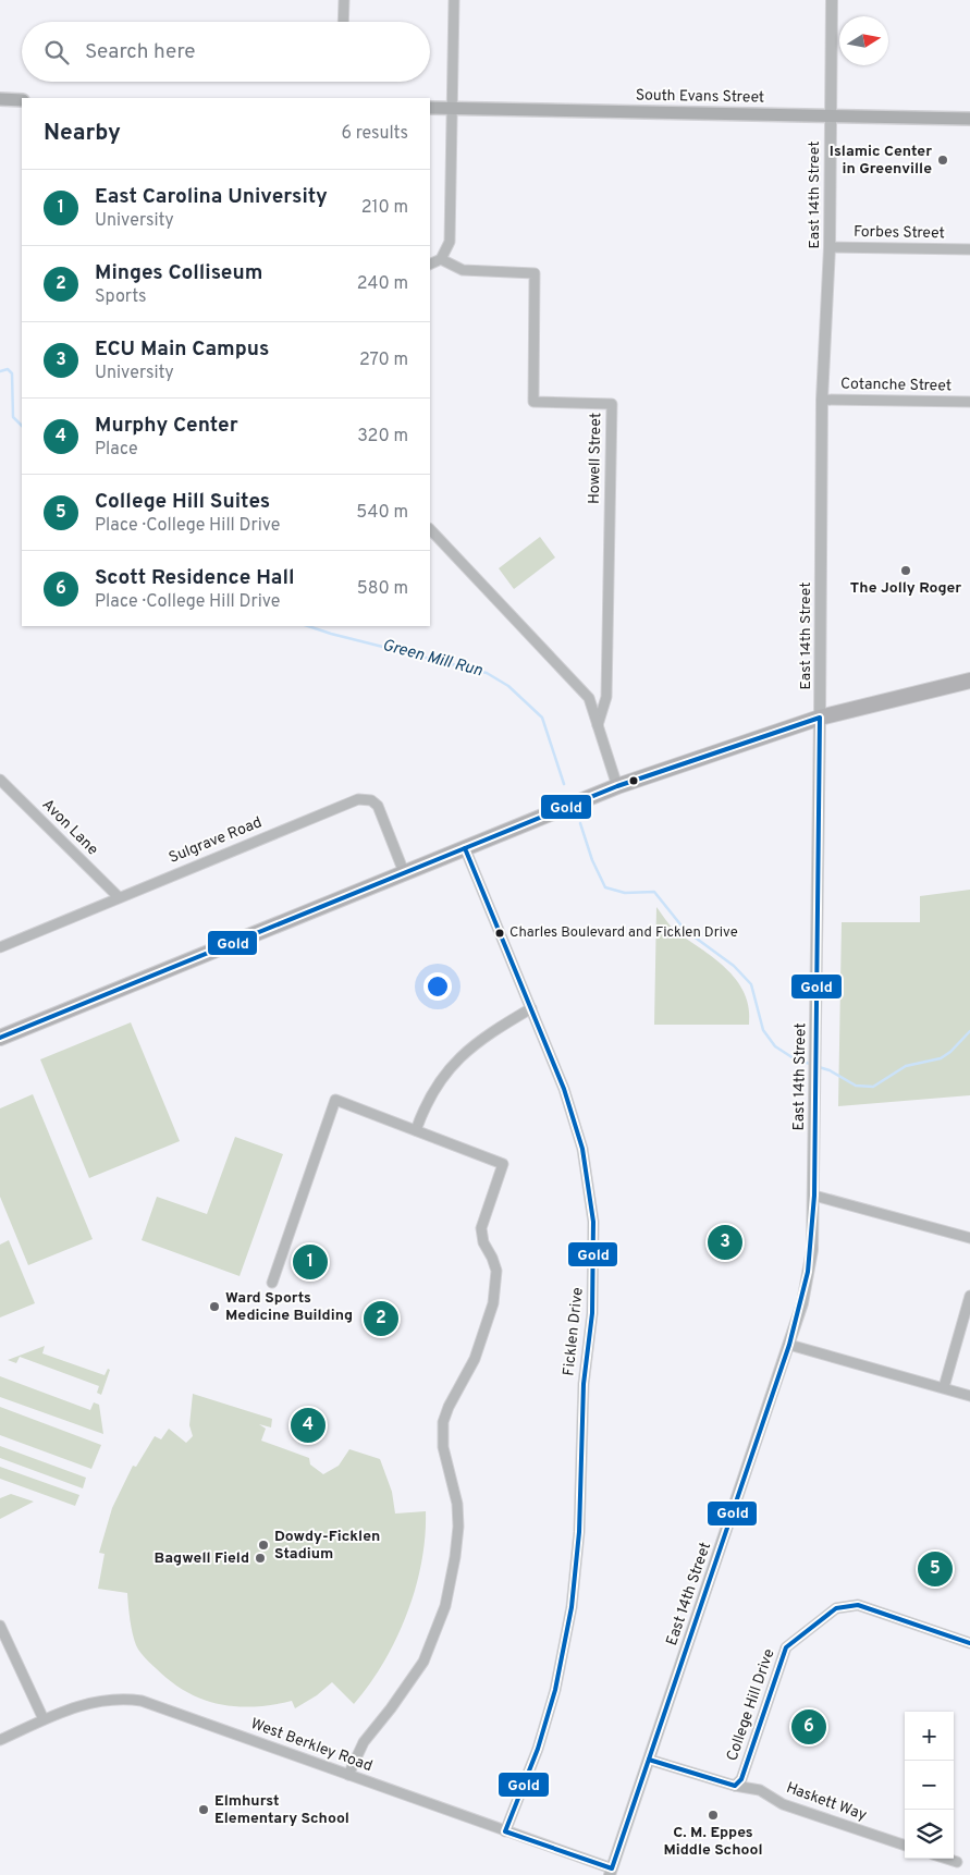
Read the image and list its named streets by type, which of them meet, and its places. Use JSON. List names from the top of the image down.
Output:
{
  "streets": {
    "main road": ["South Evans Street"],
    "street": [
      "East 14th Street",
      "Forbes Street",
      "Cotanche Street",
      "Howell Street",
      "Avon Lane",
      "Sulgrave Road",
      "Ficklen Drive",
      "College Hill Drive",
      "West Berkley Road",
      "Haskett Way"
    ]
  },
  "crossings": [
    ["South Evans Street", "East 14th Street"],
    ["East 14th Street", "Forbes Street"],
    ["East 14th Street", "Cotanche Street"],
    ["East 14th Street", "College Hill Drive"],
    ["East 14th Street", "West Berkley Road"],
    ["Avon Lane", "Sulgrave Road"],
    ["Ficklen Drive", "West Berkley Road"],
    ["College Hill Drive", "Haskett Way"]
  ],
  "water": ["Green Mill Run"],
  "places": [
    "Islamic Center in Greenville",
    "The Jolly Roger",
    "Charles Boulevard and Ficklen Drive",
    "Ward Sports Medicine Building",
    "Dowdy-Ficklen Stadium",
    "Bagwell Field",
    "Elmhurst Elementary School",
    "C. M. Eppes Middle School"
  ],
  "lines": ["transit line Gold"],
  "north": "right",
  "page": {
    "search": "Search here",
    "heading": ["Nearby", "6 results"],
    "list": [
      {
        "mark": "1",
        "name": "East Carolina University",
        "note": "University",
        "value": "210 m"
      },
      {
        "mark": "2",
        "name": "Minges Colliseum",
        "note": "Sports",
        "value": "240 m"
      },
      {
        "mark": "3",
        "name": "ECU Main Campus",
        "note": "University",
        "value": "270 m"
      },
      {
        "mark": "4",
        "name": "Murphy Center",
        "note": "Place",
        "value": "320 m"
      },
      {
        "mark": "5",
        "name": "College Hill Suites",
        "note": "Place · College Hill Drive",
        "value": "540 m"
      },
      {
        "mark": "6",
        "name": "Scott Residence Hall",
        "note": "Place · College Hill Drive",
        "value": "580 m"
      }
    ],
    "pins": [
      "3",
      "1",
      "2",
      "4",
      "5",
      "6"
    ],
    "map_buttons": ["+", "−"]
  }
}
